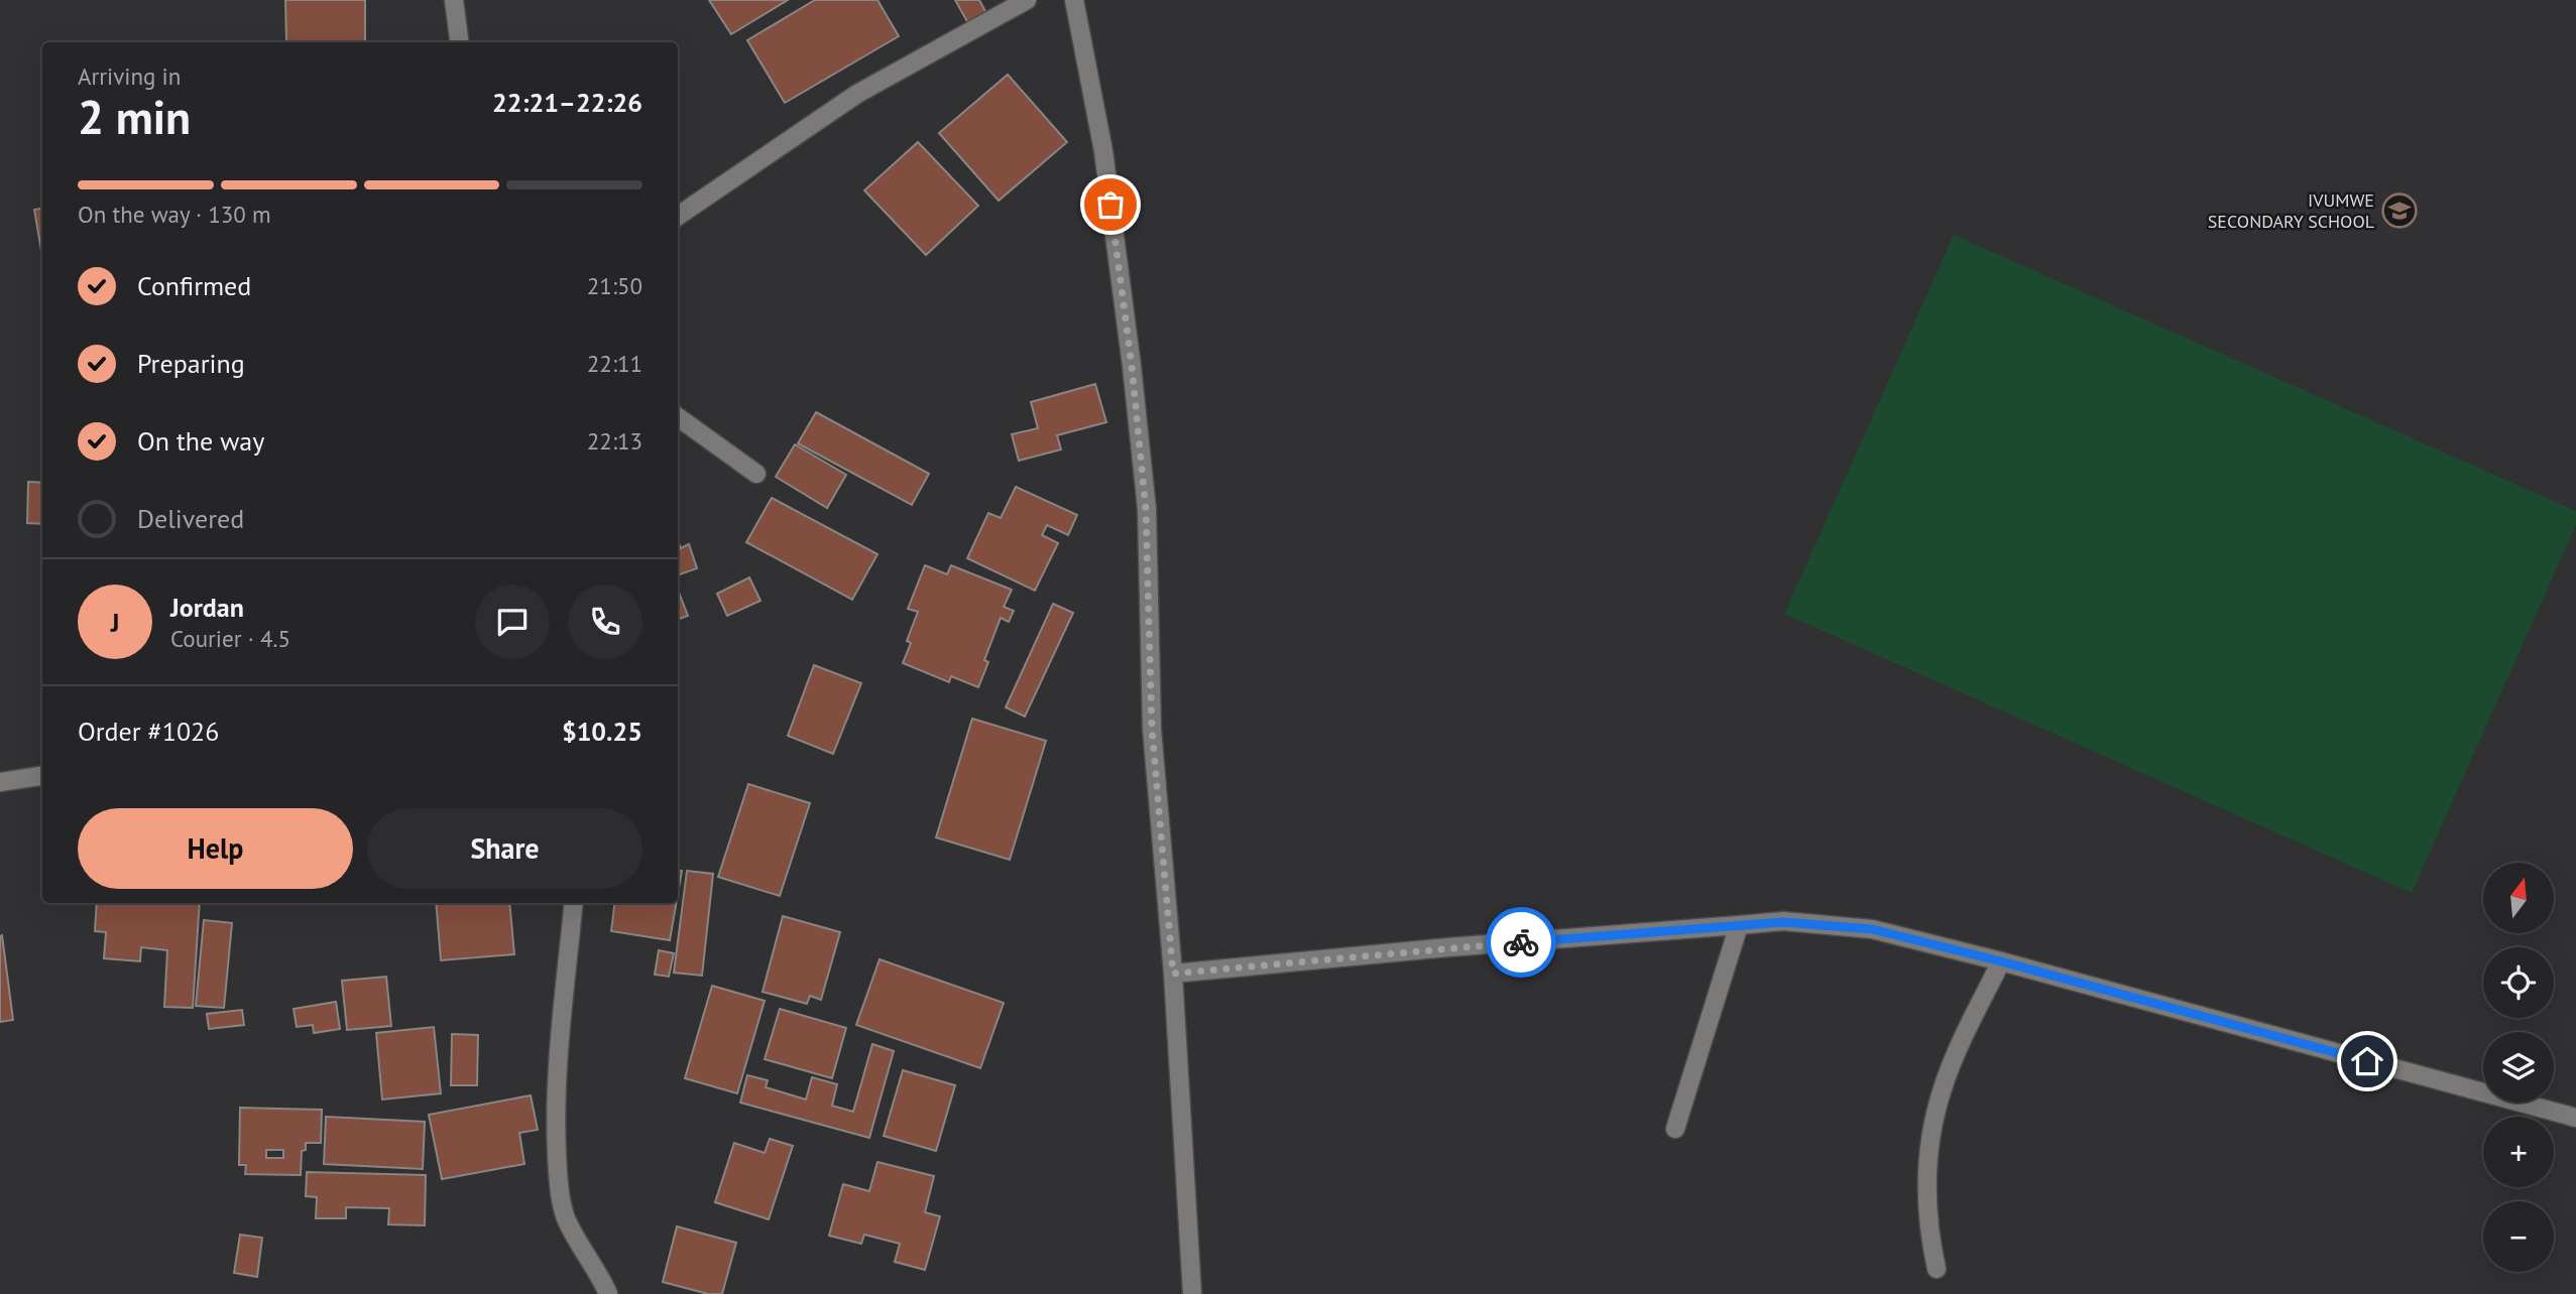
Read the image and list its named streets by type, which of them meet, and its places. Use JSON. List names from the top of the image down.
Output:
{
  "places": {
    "school or university": ["IVUMWE SECONDARY SCHOOL"]
  },
  "north": "top",
  "page": {
    "heading": ["2 min", "Arriving in", "22:21–22:26"],
    "panel": [
      "Jordan",
      "Courier · 4.5",
      "Order #1026",
      "$10.25"
    ],
    "bar": "On the way · 130 m",
    "list": [
      ["Confirmed", "21:50"],
      ["Preparing", "22:11"],
      ["On the way", "22:13"],
      "Delivered"
    ],
    "round": "J",
    "buttons": ["Help", "Share"],
    "map_buttons": ["+", "−"]
  }
}
